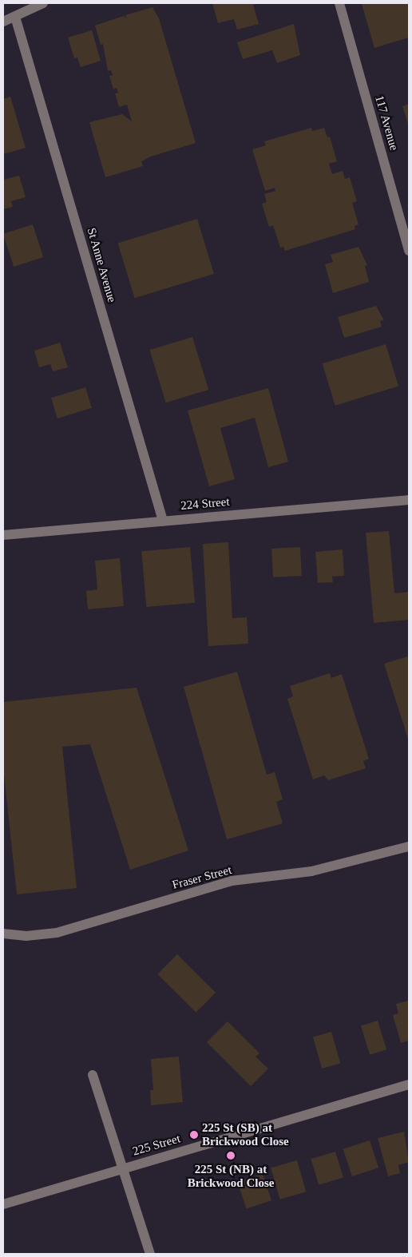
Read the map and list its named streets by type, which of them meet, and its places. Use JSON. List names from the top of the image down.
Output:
{
  "streets": {
    "street": [
      "117 Avenue",
      "St Anne Avenue",
      "224 Street",
      "Fraser Street",
      "225 Street"
    ]
  },
  "crossings": [
    ["St Anne Avenue", "224 Street"]
  ],
  "places": ["225 St (SB) at Brickwood Close", "225 St (NB) at Brickwood Close"]
}
